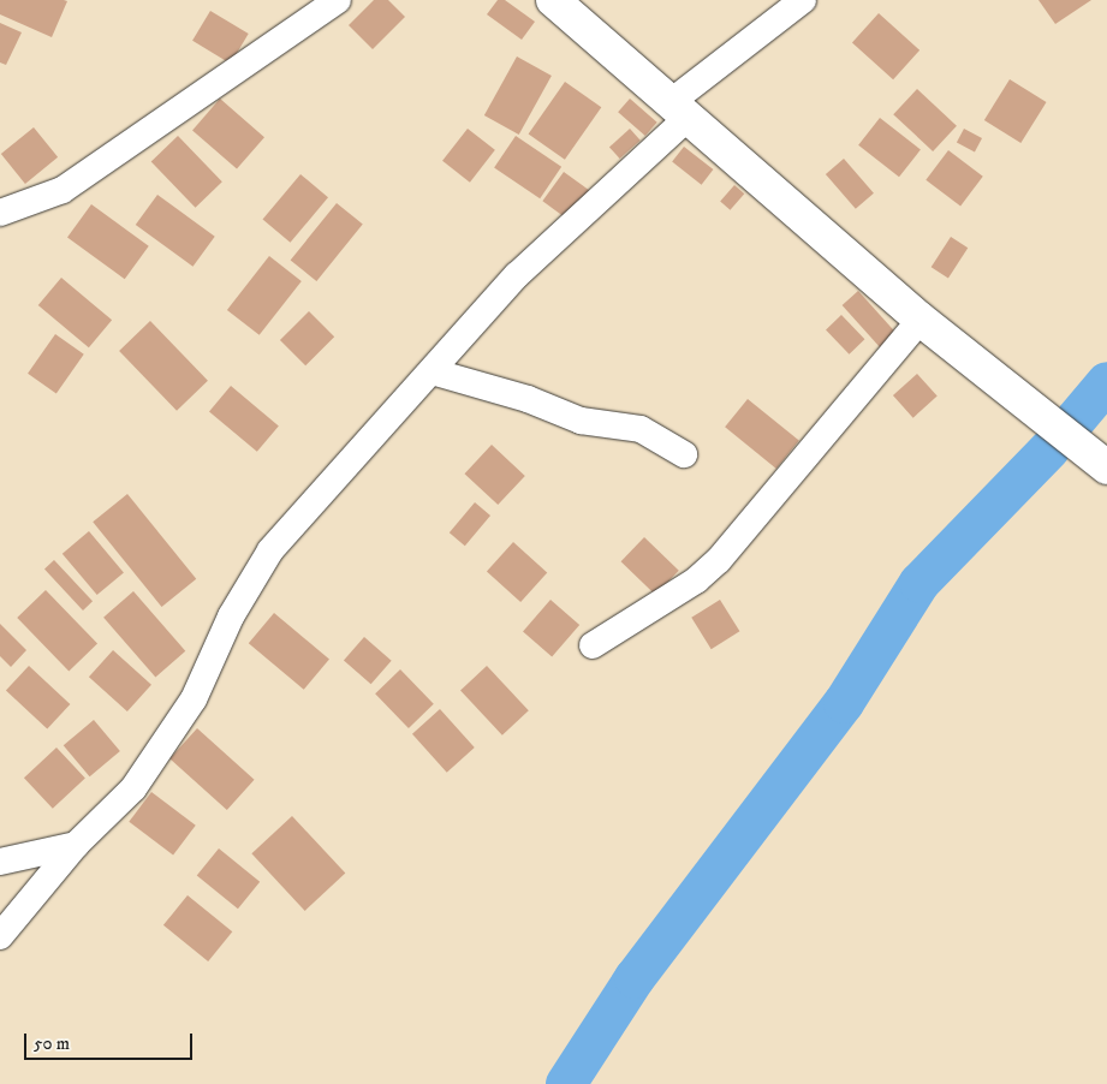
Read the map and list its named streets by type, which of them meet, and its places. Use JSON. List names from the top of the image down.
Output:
{
  "scale_bar": "50 m"
}
